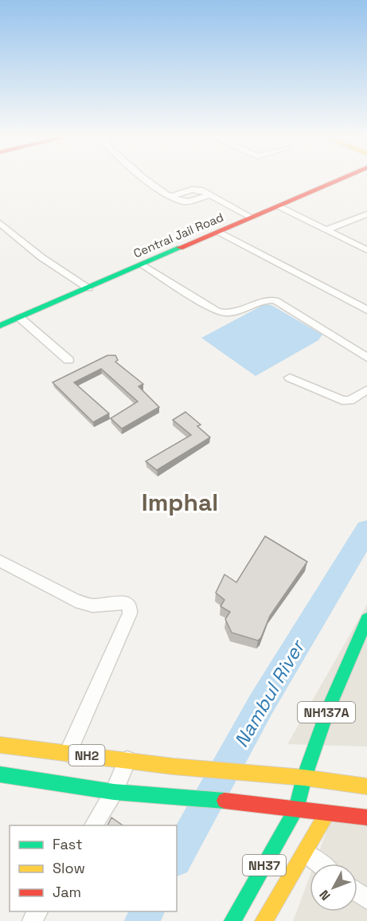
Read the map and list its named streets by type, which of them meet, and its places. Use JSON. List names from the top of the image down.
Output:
{
  "streets": {
    "main road": [
      "Central Jail Road",
      "NH137A",
      "NH2",
      "NH37"
    ]
  },
  "crossings": [
    ["NH137A", "NH2"],
    ["NH137A", "NH37"],
    ["NH2", "NH37"]
  ],
  "districts": ["Imphal"],
  "water": ["Nambul River"],
  "legend": ["Fast", "Slow", "Jam"],
  "north": "bottom left"
}
